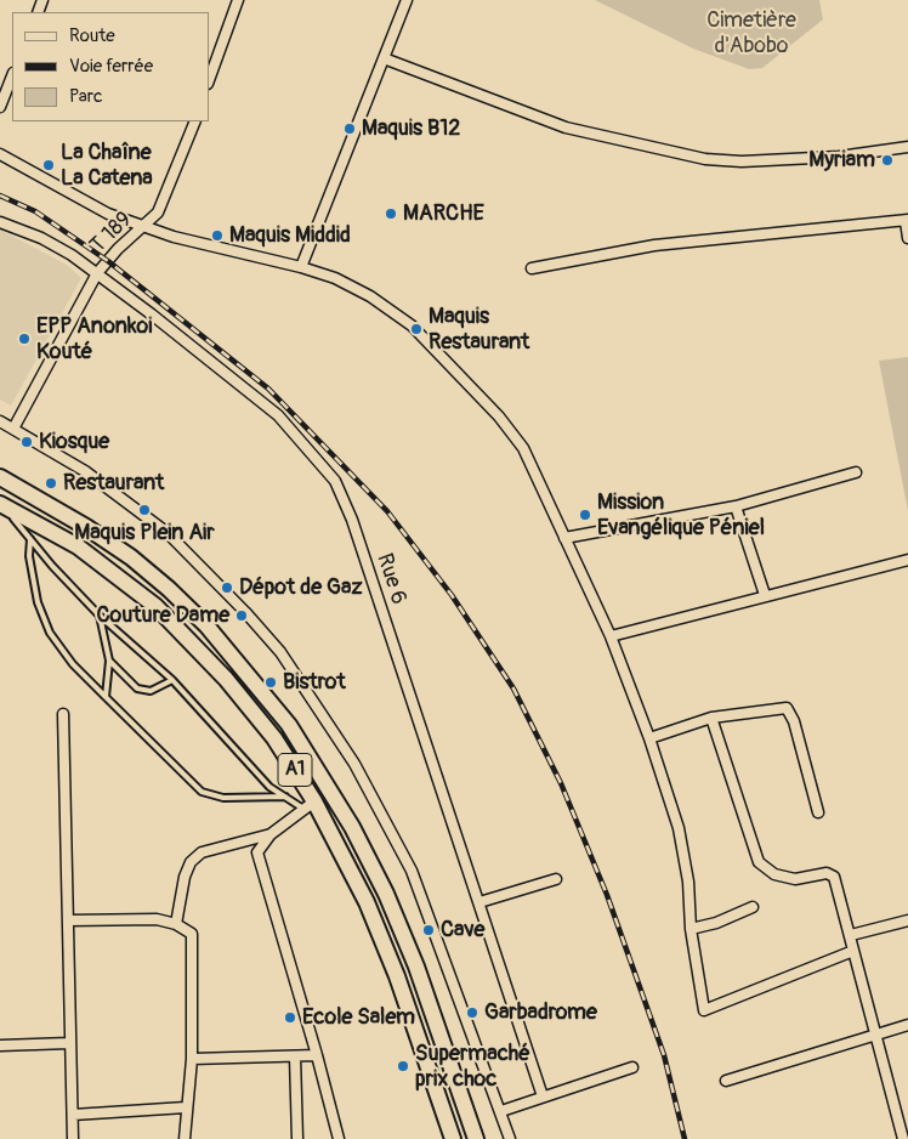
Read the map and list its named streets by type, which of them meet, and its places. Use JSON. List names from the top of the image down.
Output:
{
  "streets": {
    "main road": ["A1"],
    "street": ["T 189", "Rue 6"]
  },
  "crossings": [
    ["T 189", "Rue 6"]
  ],
  "parks": ["Cimetière d'Abobo"],
  "places": [
    "Maquis B12",
    "Myriam",
    "La Chaîne La Catena",
    "MARCHE",
    "Maquis Middid",
    "Maquis Restaurant",
    "EPP Anonkoi Kouté",
    "Kiosque",
    "Restaurant",
    "Maquis Plein Air",
    "Mission Evangélique Péniel",
    "Dépot de Gaz",
    "Couture Dame",
    "Bistrot",
    "Cave",
    "Garbadrome",
    "Ecole Salem",
    "Supermaché prix choc"
  ],
  "legend": ["Route", "Voie ferrée", "Parc"]
}
